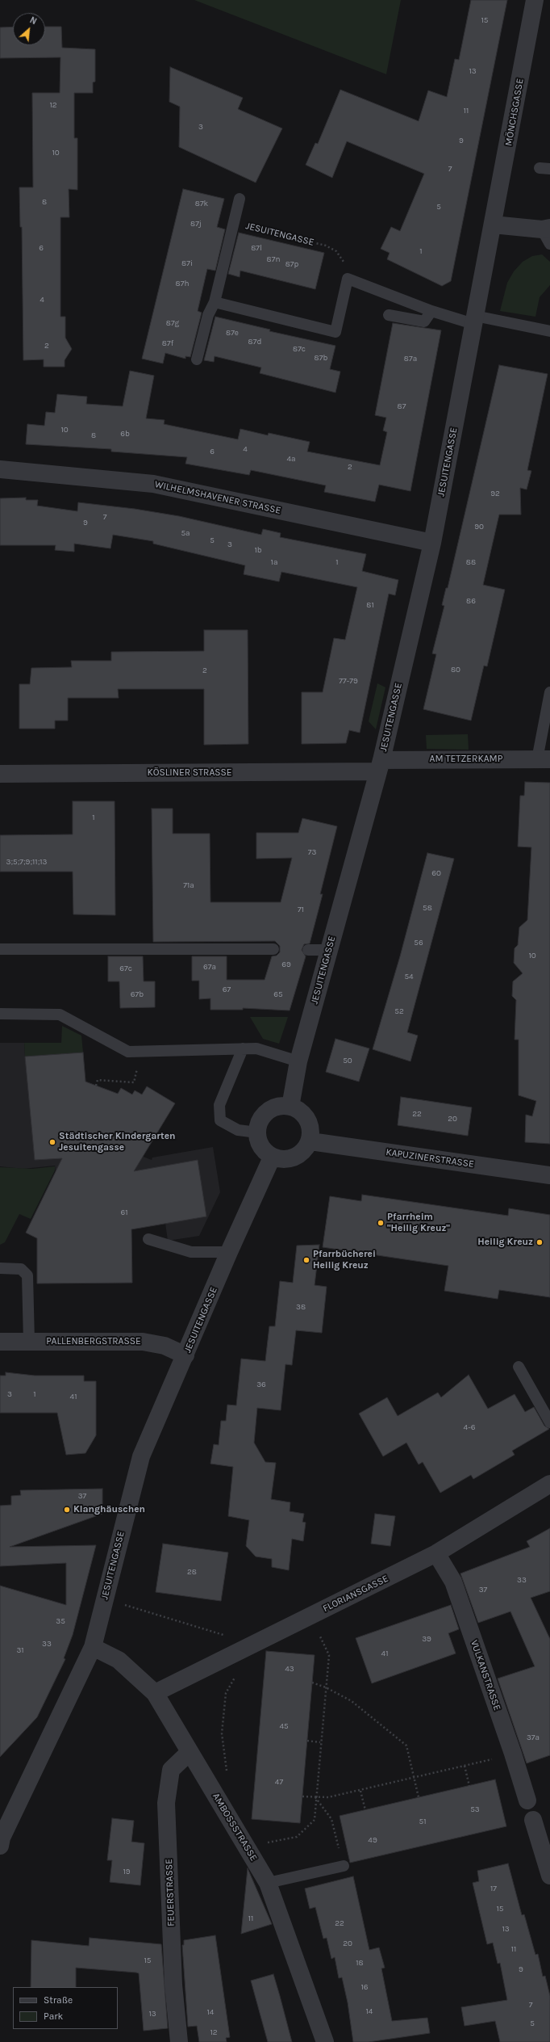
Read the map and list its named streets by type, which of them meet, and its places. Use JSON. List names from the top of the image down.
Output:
{
  "streets": {
    "street": [
      "MÖNCHSGASSE",
      "JESUITENGASSE",
      "WILHELMSHAVENER STRASSE",
      "AM TETZERKAMP",
      "KÖSLINER STRASSE",
      "KAPUZINERSTRASSE",
      "PALLENBERGSTRASSE",
      "FLORIANSGASSE",
      "VULKANSTRASSE",
      "AMBOSSSTRASSE",
      "FEUERSTRASSE"
    ]
  },
  "crossings": [
    ["MÖNCHSGASSE", "JESUITENGASSE"],
    ["JESUITENGASSE", "WILHELMSHAVENER STRASSE"],
    ["JESUITENGASSE", "AM TETZERKAMP"],
    ["JESUITENGASSE", "KÖSLINER STRASSE"],
    ["JESUITENGASSE", "KAPUZINERSTRASSE"],
    ["JESUITENGASSE", "PALLENBERGSTRASSE"],
    ["JESUITENGASSE", "AMBOSSSTRASSE"],
    ["AM TETZERKAMP", "KÖSLINER STRASSE"],
    ["FLORIANSGASSE", "VULKANSTRASSE"],
    ["FLORIANSGASSE", "AMBOSSSTRASSE"],
    ["AMBOSSSTRASSE", "FEUERSTRASSE"]
  ],
  "places": [
    "Städtischer Kindergarten Jesuitengasse",
    "Pfarrheim \"Heilig Kreuz\"",
    "Heilig Kreuz",
    "Pfarrbücherei Heilig Kreuz",
    "Klanghäuschen"
  ],
  "house_numbers": [
    "15",
    "13",
    "12",
    "11",
    "3",
    "9",
    "10",
    "7",
    "8",
    "87k",
    "5",
    "87j",
    "6",
    "87l",
    "1",
    "87n",
    "87i",
    "87p",
    "87h",
    "4",
    "87g",
    "87e",
    "87d",
    "87f",
    "2",
    "87c",
    "87b",
    "87a",
    "87",
    "10",
    "6b",
    "8",
    "4",
    "6",
    "4a",
    "2",
    "92",
    "7",
    "9",
    "90",
    "5a",
    "5",
    "3",
    "1b",
    "1a",
    "1",
    "88",
    "86",
    "81",
    "80",
    "2",
    "77-79",
    "1",
    "73",
    "3;5;7;9;11;13",
    "60",
    "71a",
    "58",
    "71",
    "56",
    "10",
    "69",
    "67a",
    "67c",
    "54",
    "67",
    "67b",
    "65",
    "52",
    "50",
    "22",
    "20",
    "61",
    "38",
    "36",
    "3",
    "1",
    "41",
    "4-6",
    "37",
    "28",
    "33",
    "37",
    "35",
    "39",
    "33",
    "31",
    "41",
    "43",
    "45",
    "37a",
    "47",
    "53",
    "51",
    "49",
    "19",
    "17",
    "15",
    "11",
    "22",
    "13",
    "20",
    "11",
    "15",
    "18",
    "9",
    "16",
    "7",
    "14",
    "14",
    "13",
    "5",
    "12"
  ],
  "legend": ["Straße", "Park"],
  "north": "top right"
}
